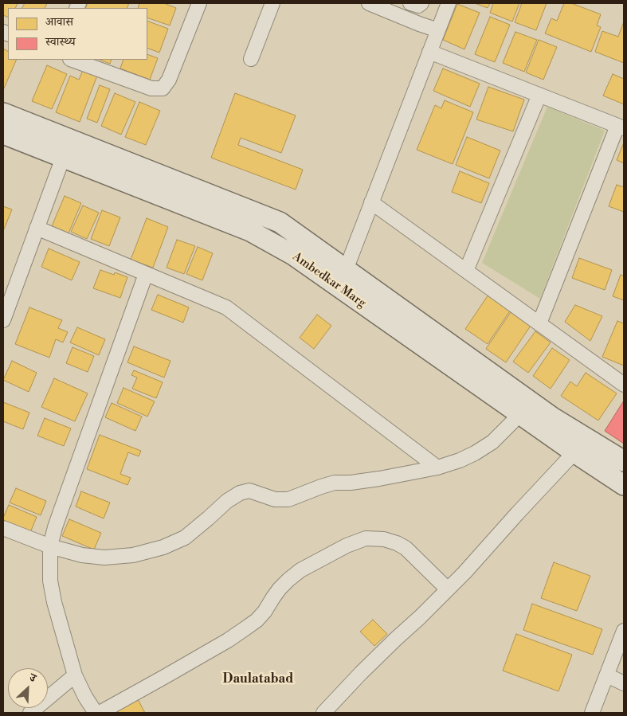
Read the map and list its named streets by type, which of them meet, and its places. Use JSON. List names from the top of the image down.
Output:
{
  "streets": {
    "street": ["Ambedkar Marg"]
  },
  "districts": ["Daulatabad"],
  "legend": ["आवास", "स्वास्थ्य"],
  "north": "top right"
}
